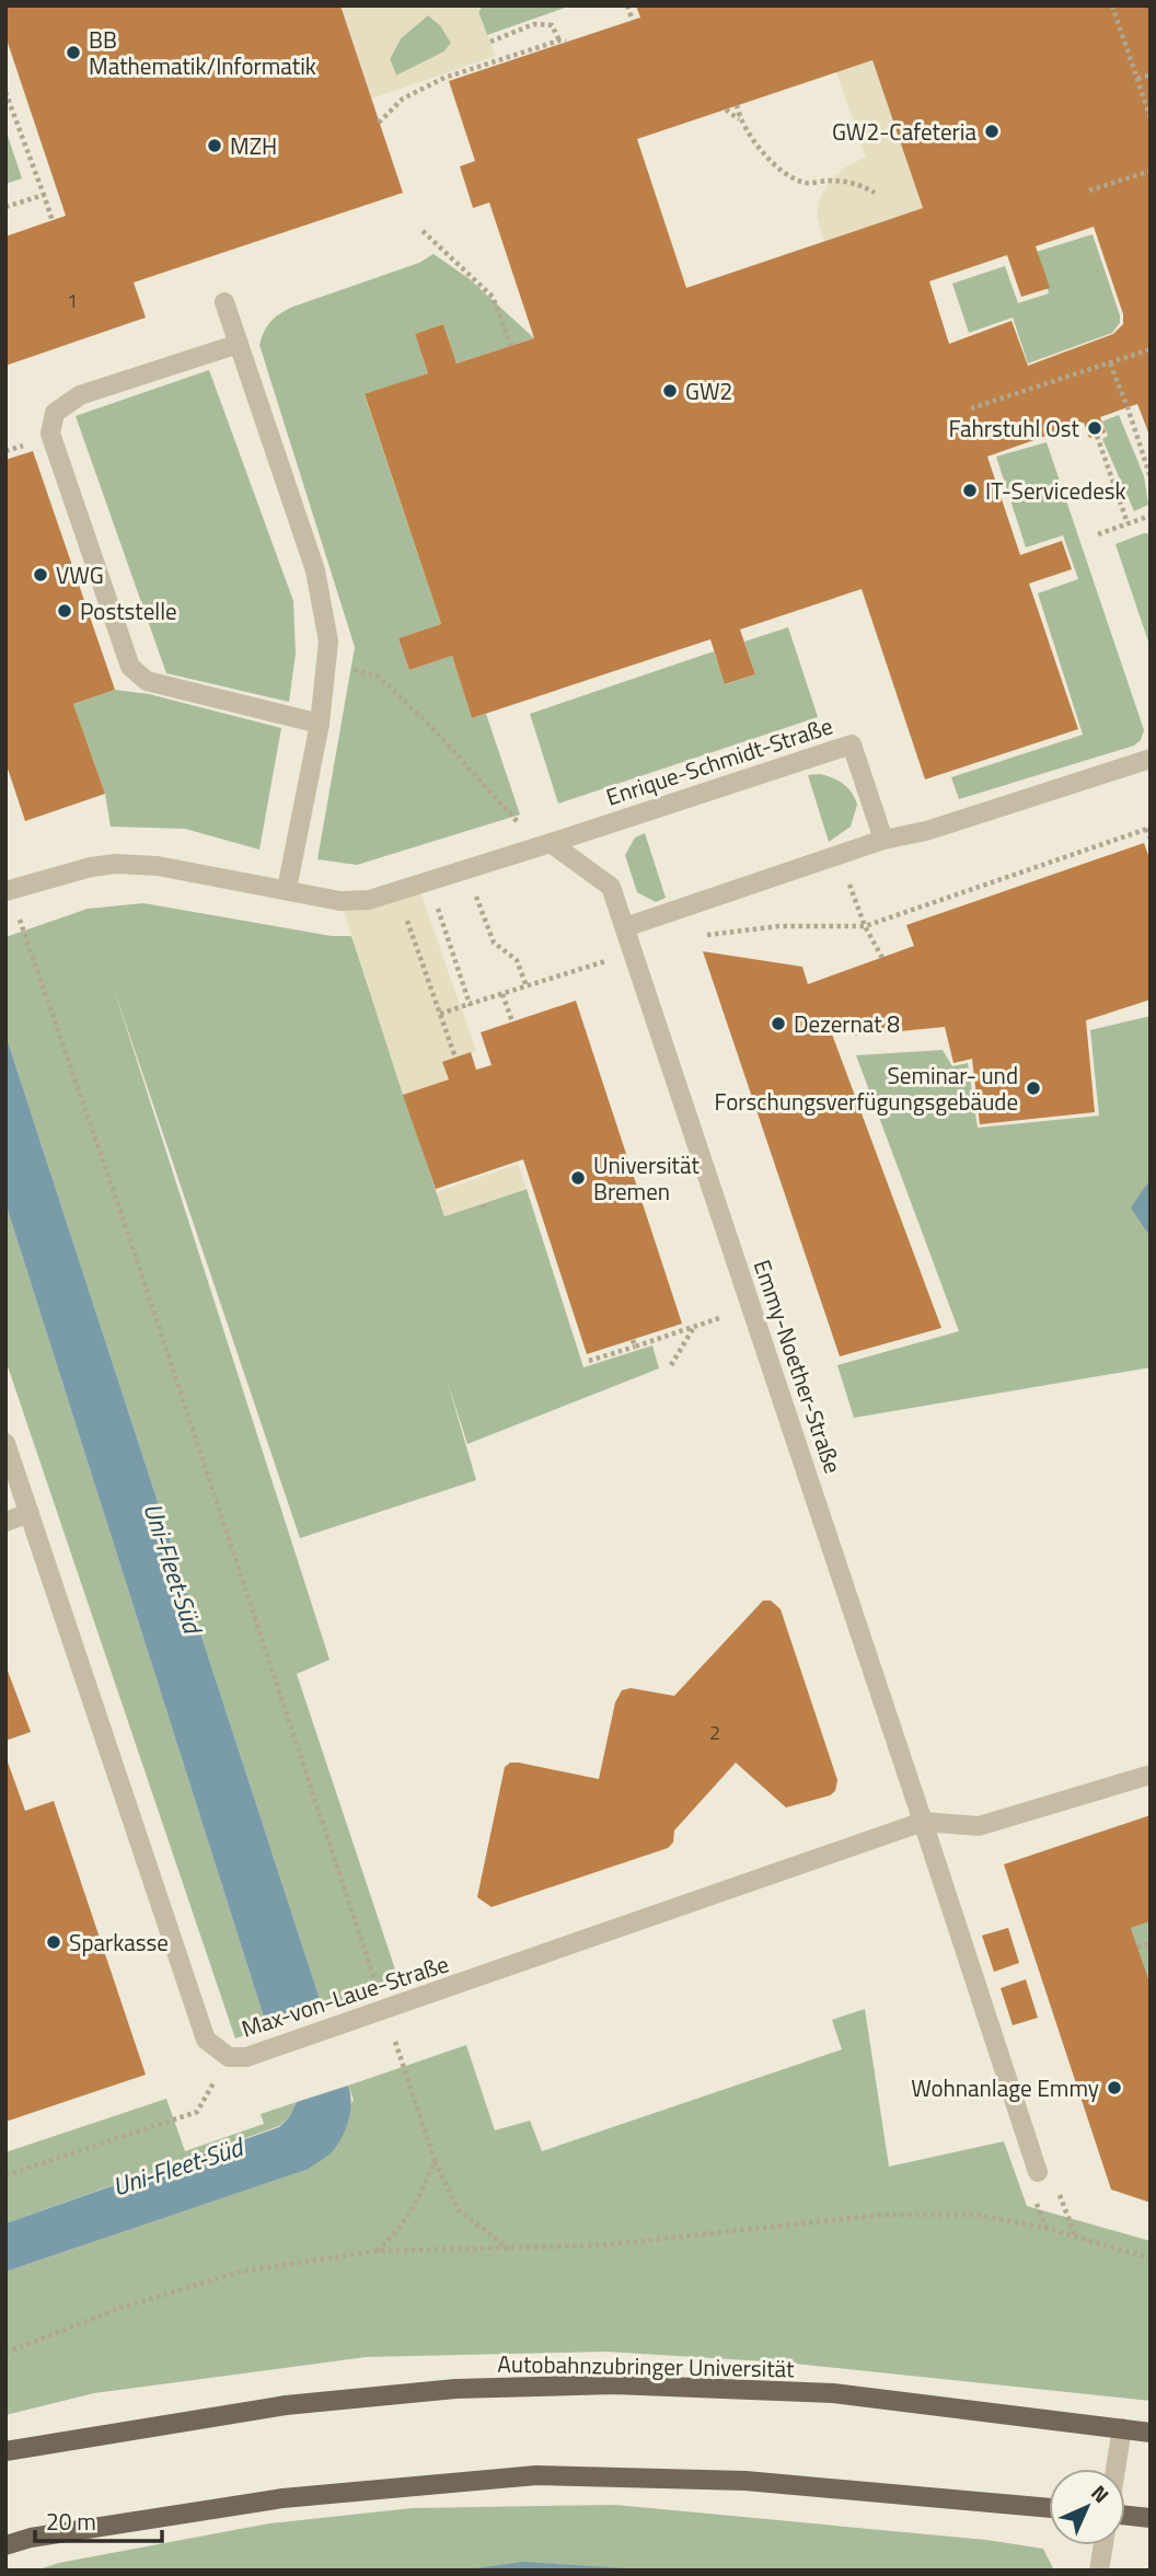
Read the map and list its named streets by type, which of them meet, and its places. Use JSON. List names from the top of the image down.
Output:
{
  "streets": {
    "main road": ["Autobahnzubringer Universität"],
    "street": ["Enrique-Schmidt-Straße", "Emmy-Noether-Straße", "Max-von-Laue-Straße"]
  },
  "crossings": [
    ["Emmy-Noether-Straße", "Max-von-Laue-Straße"]
  ],
  "water": ["Uni-Fleet-Süd"],
  "places": [
    "BB Mathematik/Informatik",
    "GW2-Cafeteria",
    "MZH",
    "GW2",
    "Fahrstuhl Ost",
    "IT-Servicedesk",
    "VWG",
    "Poststelle",
    "Dezernat 8",
    "Seminar- und Forschungsverfügungsgebäude",
    "Universität Bremen",
    "Sparkasse",
    "Wohnanlage Emmy"
  ],
  "house_numbers": ["1", "2"],
  "scale_bar": "20 m",
  "north": "top right"
}
